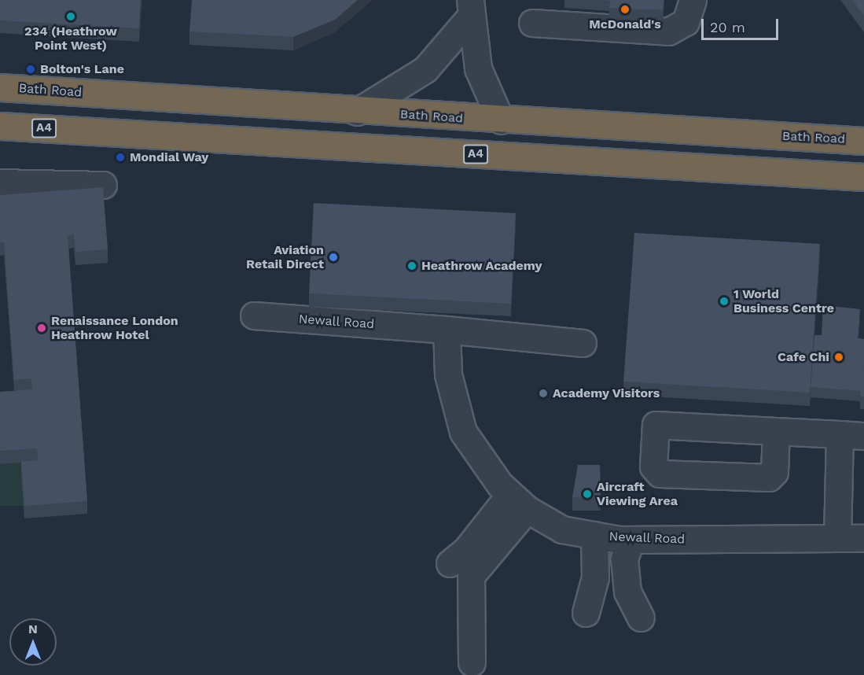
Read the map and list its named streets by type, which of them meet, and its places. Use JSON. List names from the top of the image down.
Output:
{
  "streets": {
    "highway": ["Bath Road", "A4"],
    "street": ["Newall Road"]
  },
  "places": [
    "McDonald's",
    "234 (Heathrow Point West)",
    "Bolton's Lane",
    "Mondial Way",
    "Aviation Retail Direct",
    "Heathrow Academy",
    "1 World Business Centre",
    "Renaissance London Heathrow Hotel",
    "Cafe Chi",
    "Academy Visitors",
    "Aircraft Viewing Area"
  ],
  "scale_bar": "20 m",
  "north": "top"
}
